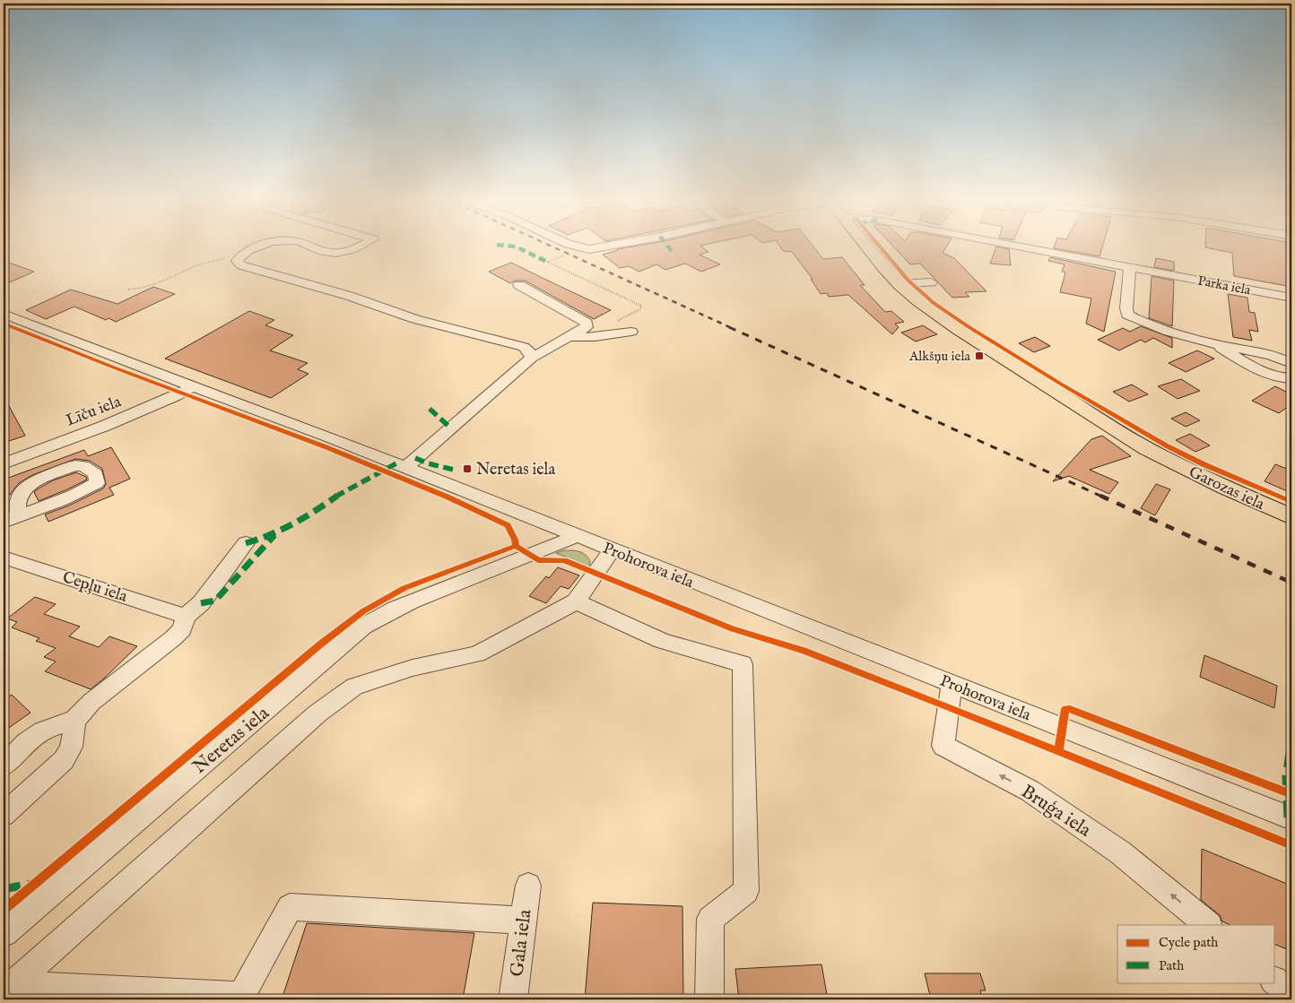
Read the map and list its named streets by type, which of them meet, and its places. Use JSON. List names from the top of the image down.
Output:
{
  "streets": {
    "main road": ["Garozas iela"],
    "street": [
      "Parka iela",
      "Līču iela",
      "Prohorova iela",
      "Cepļu iela",
      "Neretas iela",
      "Bruģa iela",
      "Gala iela"
    ]
  },
  "crossings": [
    ["Līču iela", "Prohorova iela"],
    ["Prohorova iela", "Neretas iela"],
    ["Prohorova iela", "Bruģa iela"]
  ],
  "one_way": ["Bruģa iela"],
  "places": {
    "transit": ["Alkšņu iela", "Neretas iela"]
  },
  "legend": ["Cycle path", "Path"]
}
